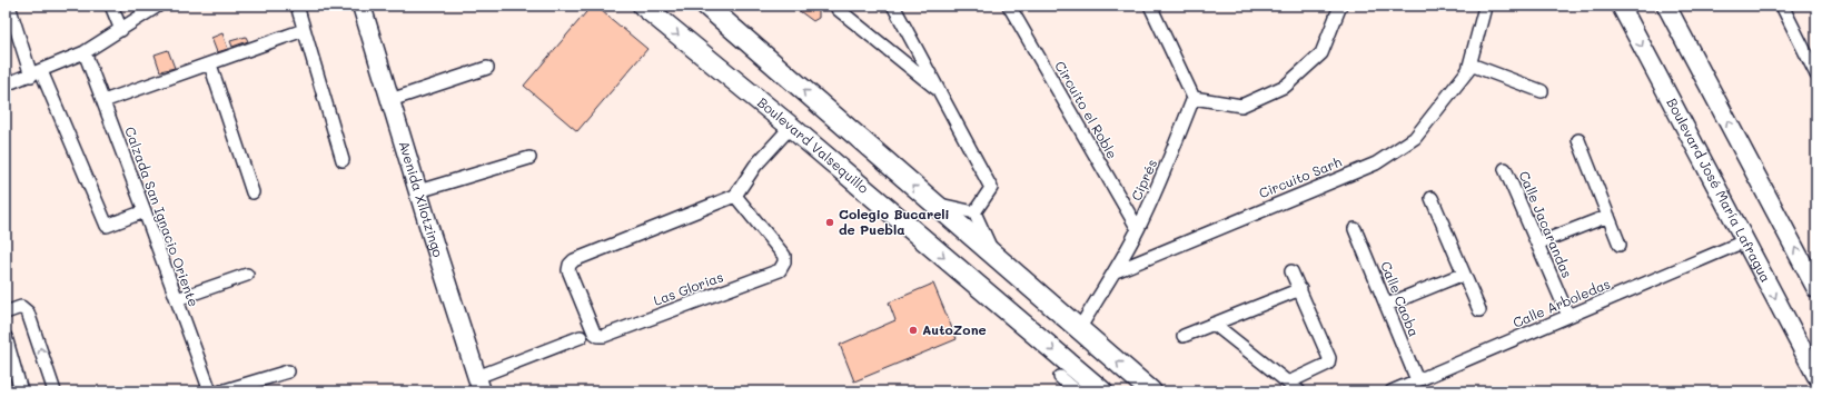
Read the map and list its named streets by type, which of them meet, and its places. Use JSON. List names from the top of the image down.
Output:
{
  "streets": {
    "main road": ["Boulevard Valsequillo", "Boulevard José María Lafragua", "Avenida Xilotzingo"],
    "street": [
      "Circuito el Roble",
      "Circuito Sarh",
      "Ciprés",
      "Calzada San Ignacio Oriente",
      "Calle Jacarandas",
      "Las Glorias",
      "Calle Caoba",
      "Calle Arboledas"
    ]
  },
  "crossings": [
    ["Circuito el Roble", "Ciprés"],
    ["Circuito Sarh", "Ciprés"],
    ["Boulevard José María Lafragua", "Calle Arboledas"],
    ["Calle Jacarandas", "Calle Arboledas"],
    ["Calle Caoba", "Calle Arboledas"]
  ],
  "places": ["Colegio Bucareli de Puebla", "AutoZone"]
}
